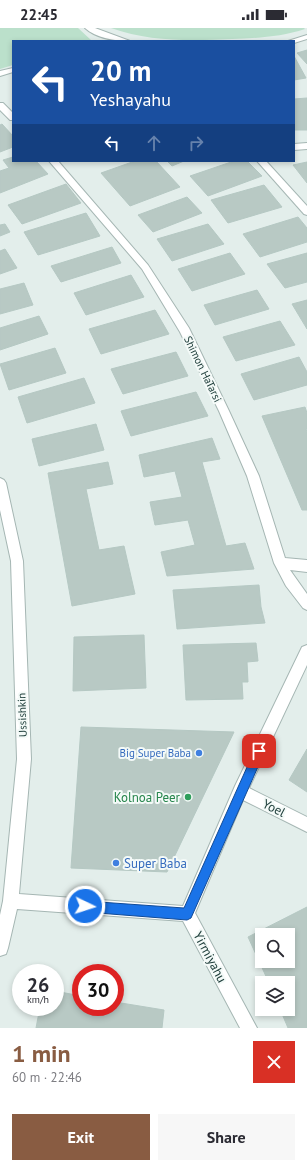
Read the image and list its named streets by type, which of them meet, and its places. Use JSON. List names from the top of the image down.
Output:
{
  "streets": {
    "street": [
      "Shimon HaTarsi",
      "Ussishkin",
      "Yoel",
      "Yirmiyahu"
    ]
  },
  "places": ["Big Super Baba", "Kolnoa Peer", "Super Baba"],
  "page": {
    "status": "22:45",
    "turn": ["20 m", "Yeshayahu"],
    "speed": "26 km/h",
    "limit": "30",
    "heading": ["1 min", "60 m · 22:46"],
    "buttons": ["Exit", "Share"]
  }
}
